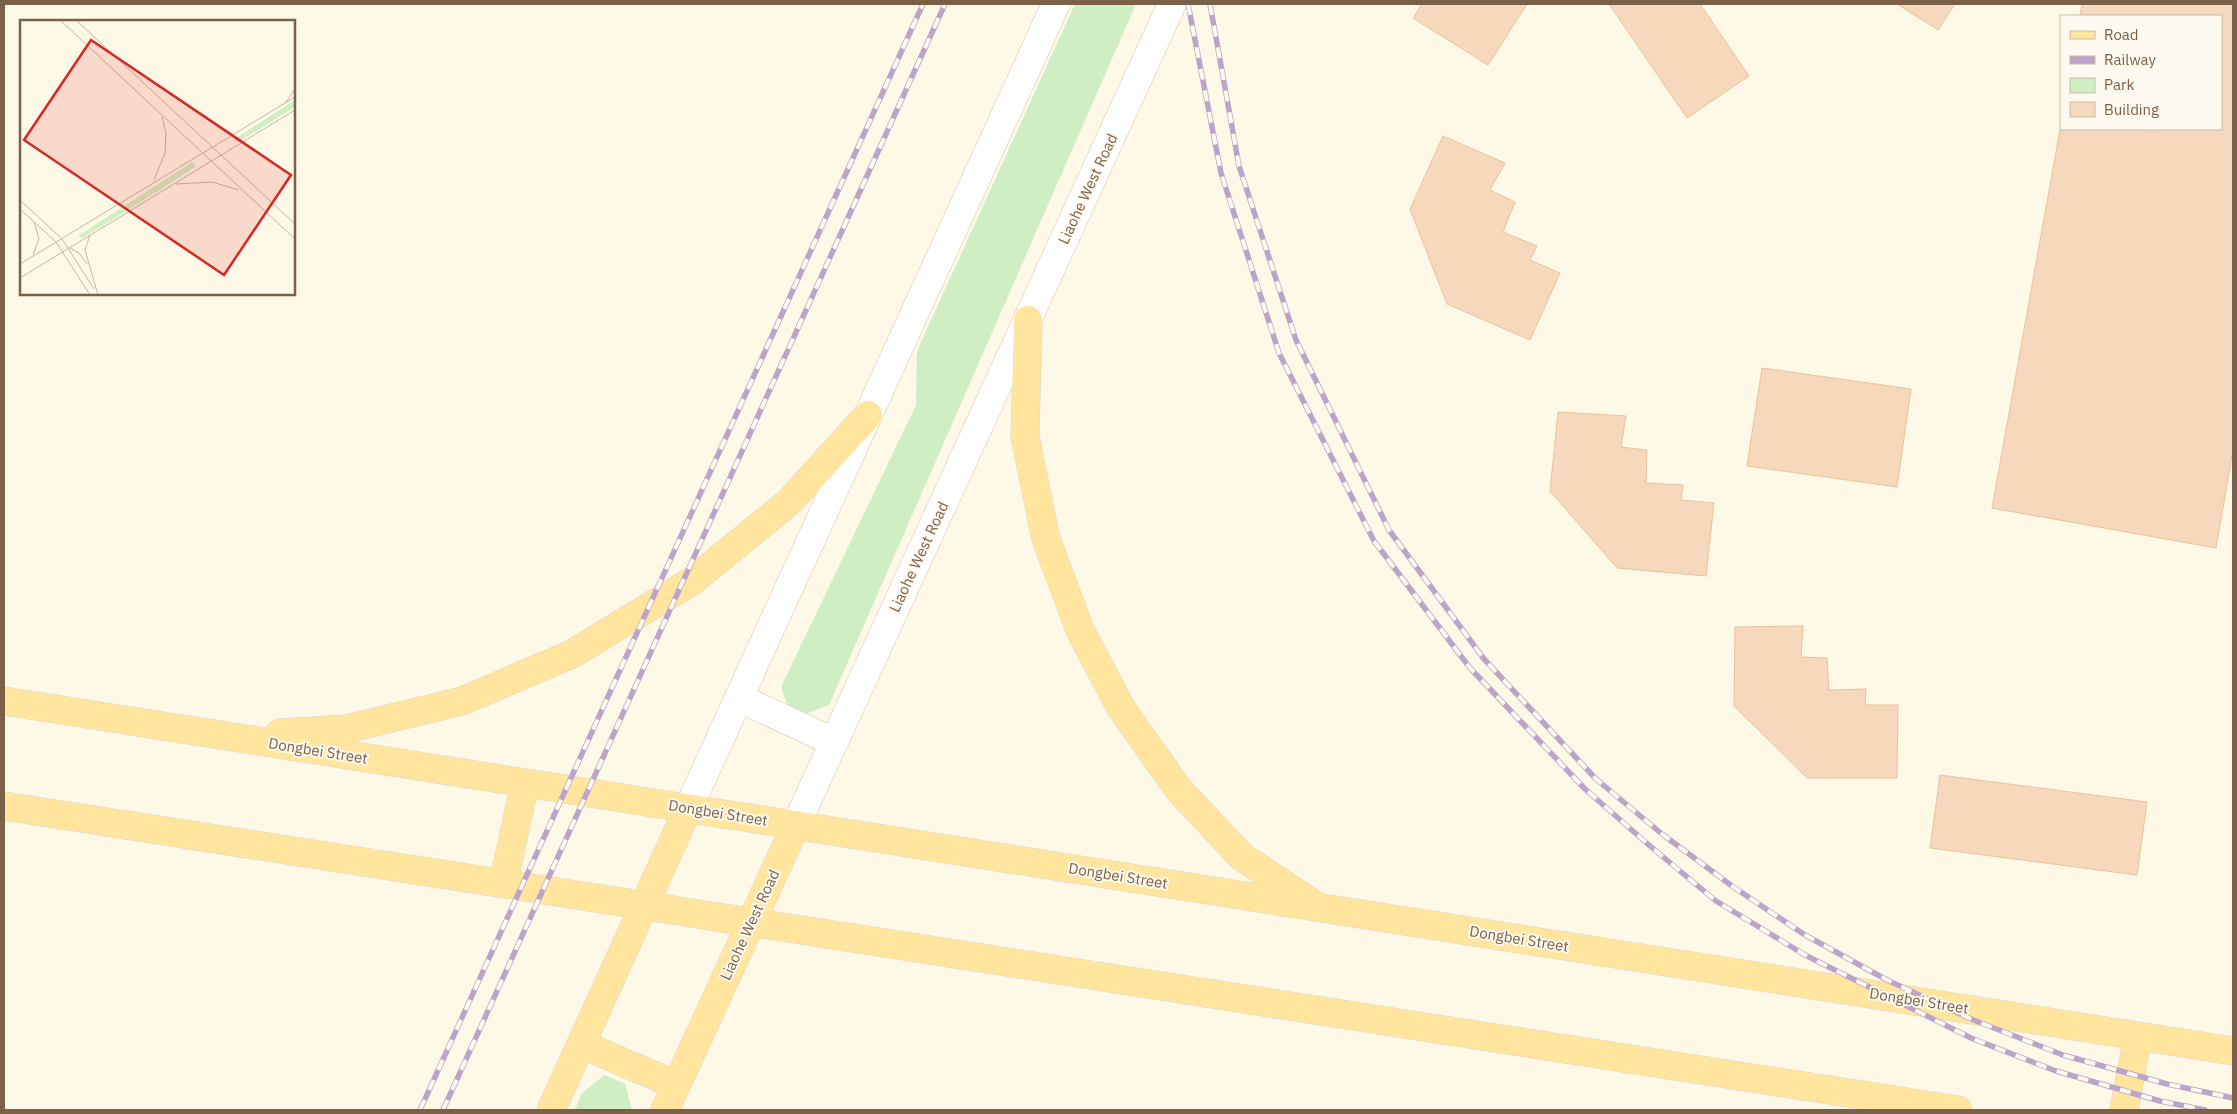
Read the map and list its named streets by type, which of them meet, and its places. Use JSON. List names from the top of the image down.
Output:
{
  "streets": {
    "main road": ["Liaohe West Road", "Dongbei Street"]
  },
  "crossings": [
    ["Liaohe West Road", "Dongbei Street"]
  ],
  "legend": [
    "Road",
    "Railway",
    "Park",
    "Building"
  ]
}
